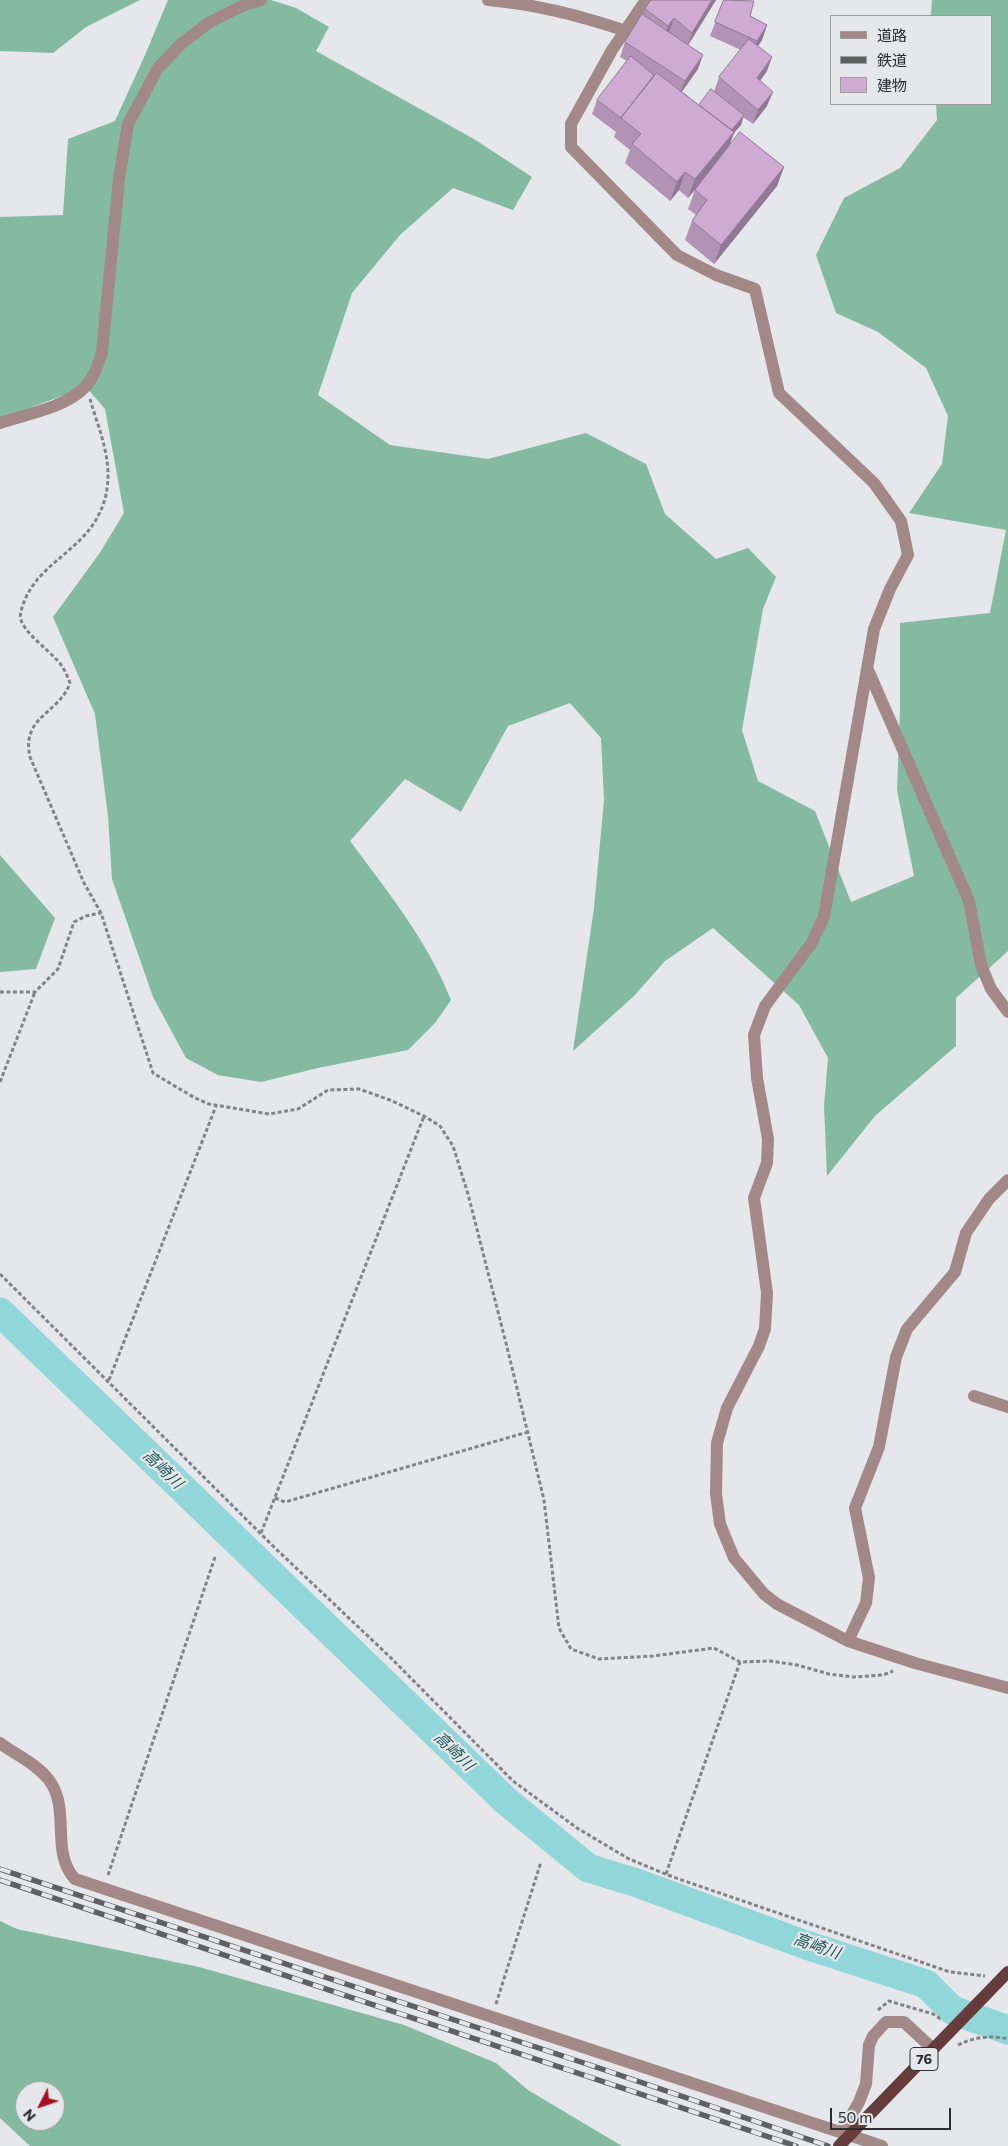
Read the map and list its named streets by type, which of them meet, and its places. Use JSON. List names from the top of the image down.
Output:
{
  "streets": {
    "main road": ["76"]
  },
  "water": ["高崎川"],
  "legend": ["道路", "鉄道", "建物"],
  "scale_bar": "50 m",
  "north": "bottom left"
}
